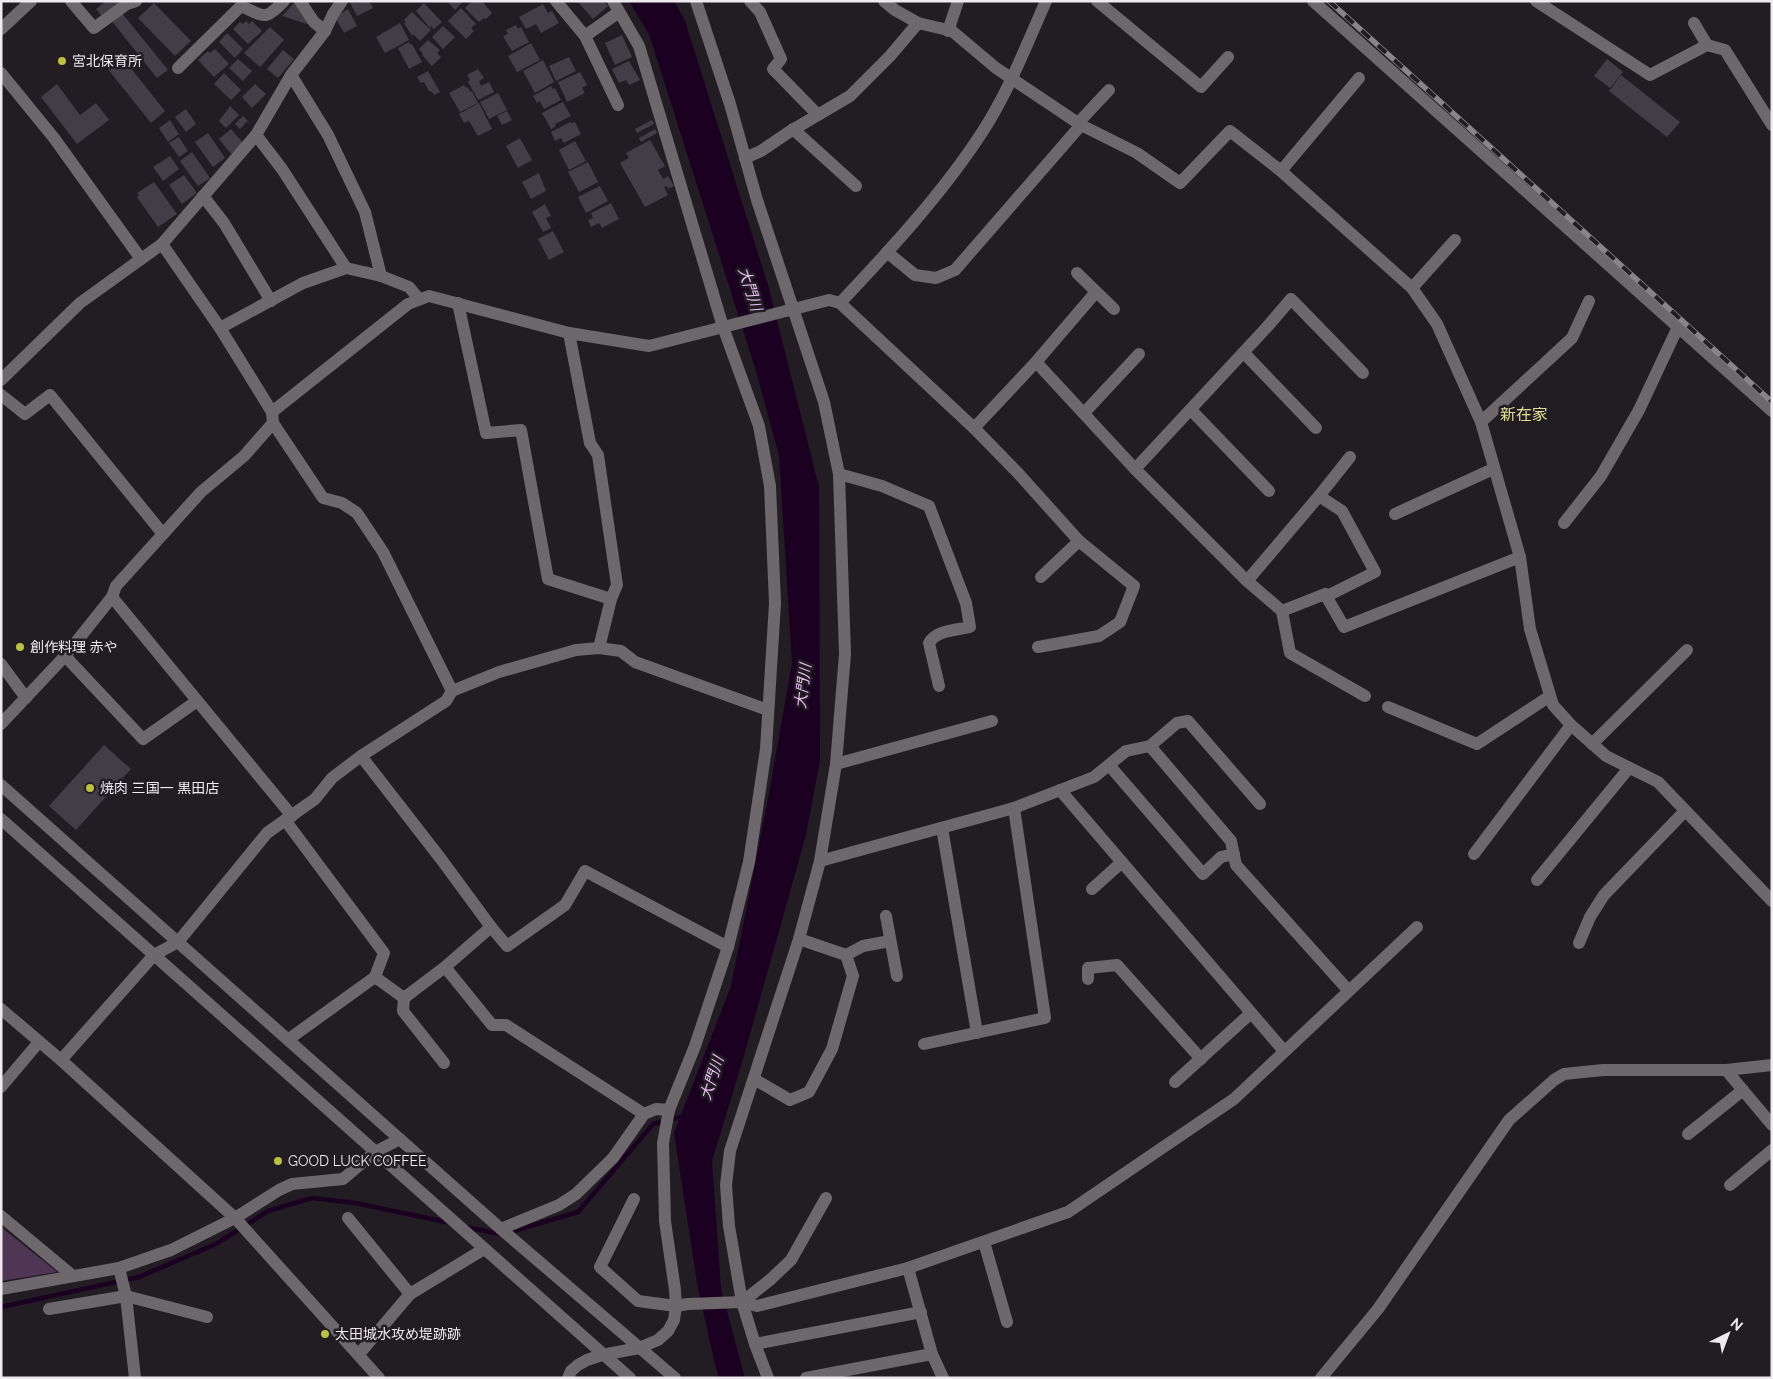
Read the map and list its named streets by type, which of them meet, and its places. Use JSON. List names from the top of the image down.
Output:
{
  "districts": ["新在家"],
  "water": ["大門川"],
  "places": [
    "宮北保育所",
    "創作料理 赤や",
    "焼肉 三国一 黒田店",
    "GOOD LUCK COFFEE",
    "太田城水攻め堤跡跡"
  ],
  "north": "top right"
}
